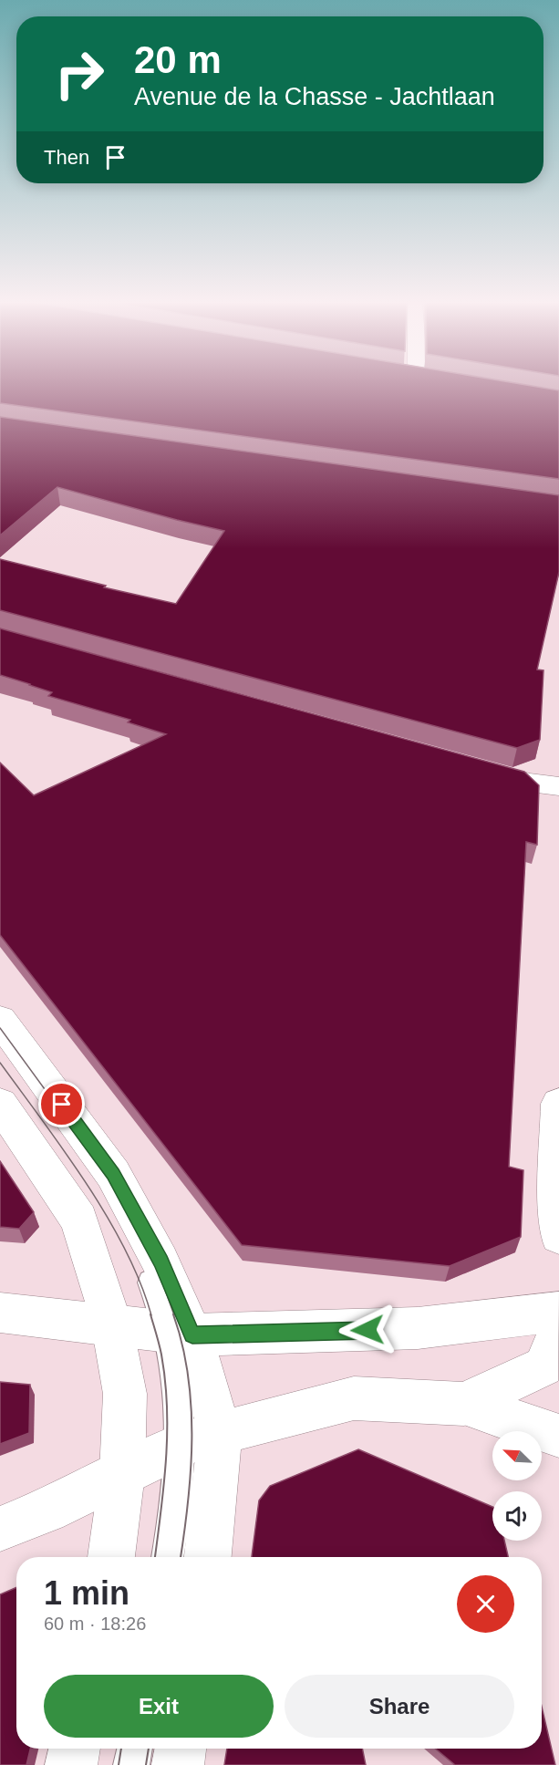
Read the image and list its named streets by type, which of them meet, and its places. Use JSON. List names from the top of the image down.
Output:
{
  "north": "top left",
  "page": {
    "turn": ["20 m", "Avenue de la Chasse - Jachtlaan"],
    "then": "Then",
    "heading": ["1 min", "60 m · 18:26"],
    "buttons": ["Exit", "Share"]
  }
}
